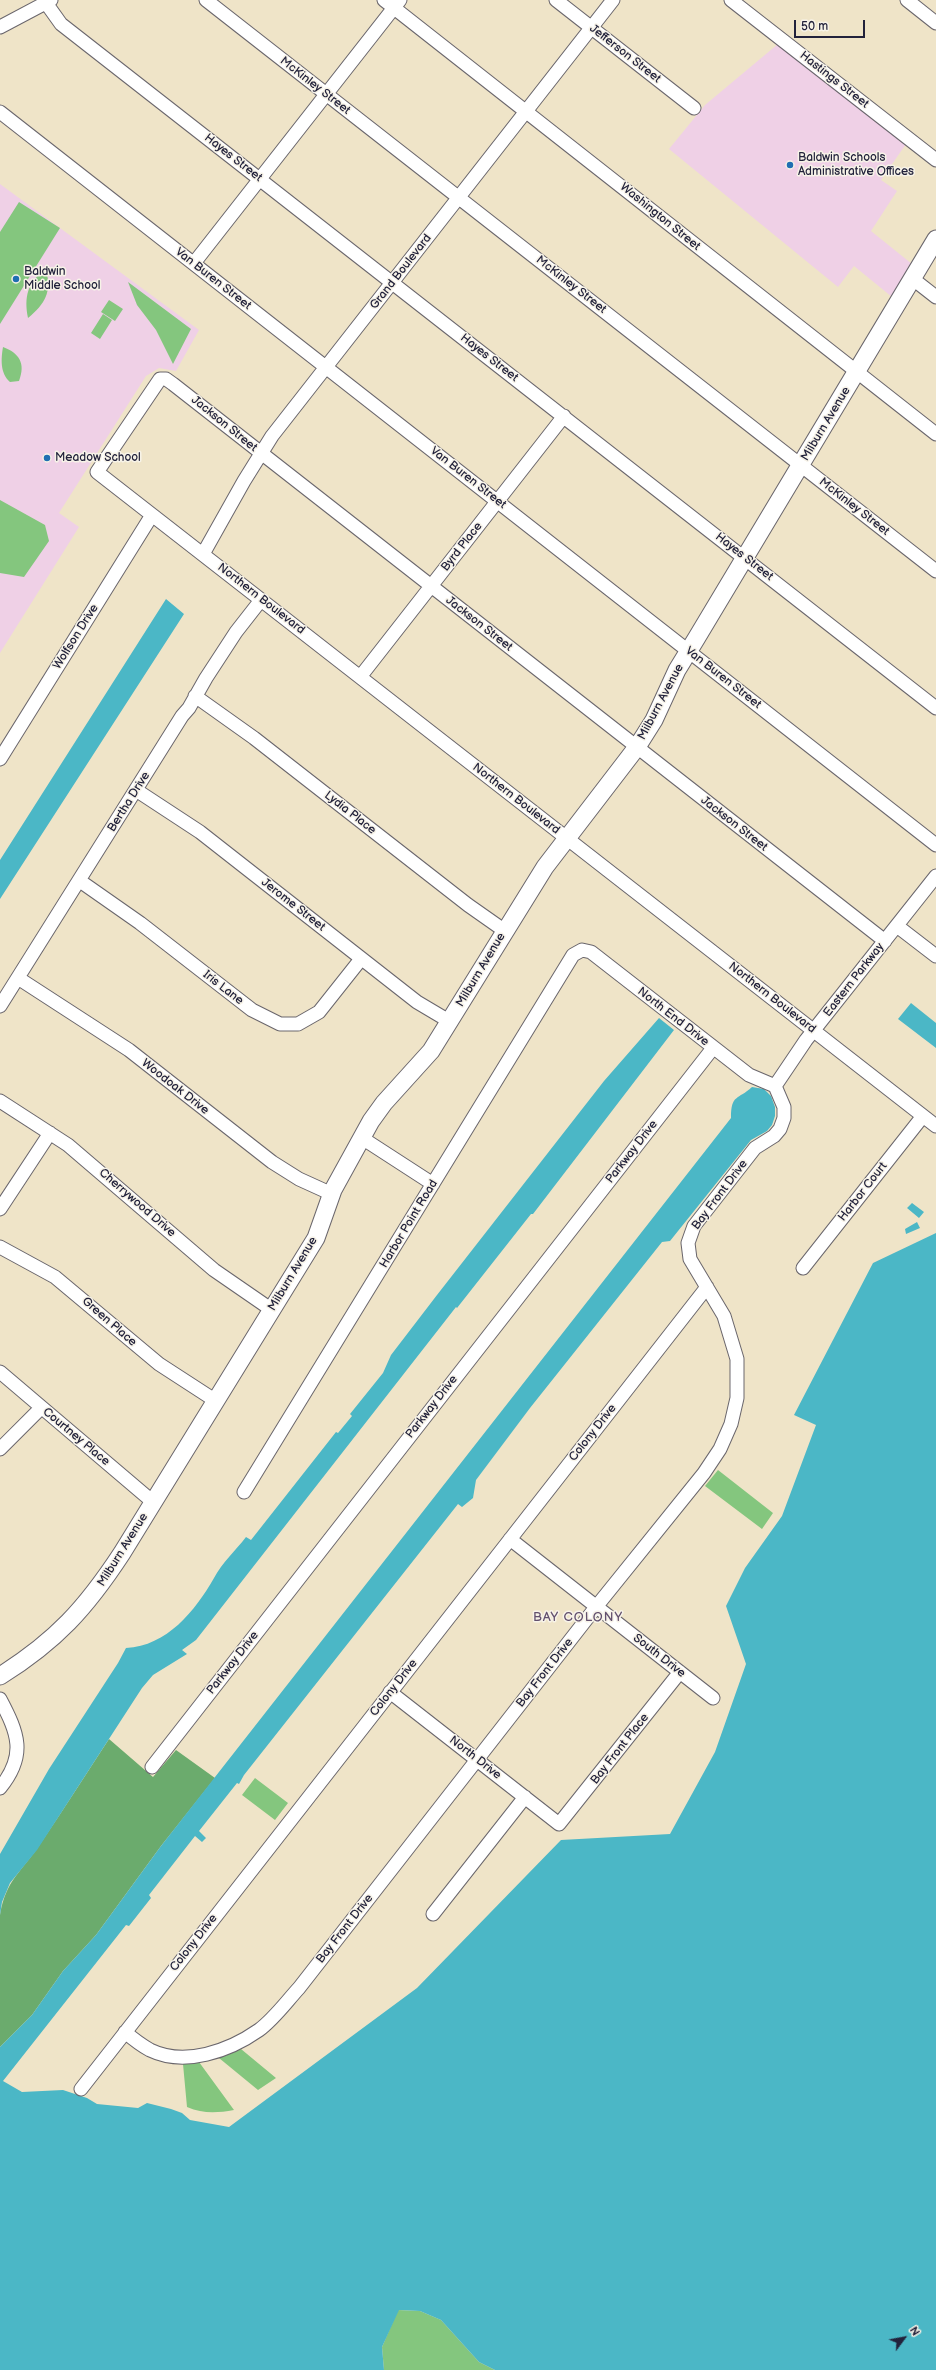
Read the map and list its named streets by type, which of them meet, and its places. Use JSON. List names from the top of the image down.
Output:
{
  "streets": {
    "main road": ["Milburn Avenue"],
    "street": [
      "Jefferson Street",
      "Hastings Street",
      "McKinley Street",
      "Hayes Street",
      "Washington Street",
      "Grand Boulevard",
      "Van Buren Street",
      "Jackson Street",
      "Byrd Place",
      "Northern Boulevard",
      "Wolfson Drive",
      "Bertha Drive",
      "Lydia Place",
      "Jerome Street",
      "Eastern Parkway",
      "Iris Lane",
      "North End Drive",
      "Woodoak Drive",
      "Parkway Drive",
      "Harbor Court",
      "Bay Front Drive",
      "Cherrywood Drive",
      "Harbor Point Road",
      "Green Place",
      "Colony Drive",
      "Courtney Place",
      "South Drive",
      "Bay Front Place",
      "North Drive"
    ]
  },
  "crossings": [
    ["Jefferson Street", "Grand Boulevard"],
    ["McKinley Street", "Grand Boulevard"],
    ["McKinley Street", "Milburn Avenue"],
    ["Hayes Street", "Grand Boulevard"],
    ["Hayes Street", "Milburn Avenue"],
    ["Hayes Street", "Byrd Place"],
    ["Washington Street", "Grand Boulevard"],
    ["Washington Street", "Milburn Avenue"],
    ["Grand Boulevard", "Van Buren Street"],
    ["Grand Boulevard", "Jackson Street"],
    ["Grand Boulevard", "Northern Boulevard"],
    ["Van Buren Street", "Milburn Avenue"],
    ["Van Buren Street", "Byrd Place"],
    ["Jackson Street", "Milburn Avenue"],
    ["Jackson Street", "Byrd Place"],
    ["Jackson Street", "Northern Boulevard"],
    ["Jackson Street", "Eastern Parkway"],
    ["Milburn Avenue", "Northern Boulevard"],
    ["Milburn Avenue", "Lydia Place"],
    ["Milburn Avenue", "Jerome Street"],
    ["Milburn Avenue", "Woodoak Drive"],
    ["Milburn Avenue", "Cherrywood Drive"],
    ["Milburn Avenue", "Green Place"],
    ["Milburn Avenue", "Courtney Place"],
    ["Byrd Place", "Northern Boulevard"],
    ["Northern Boulevard", "Wolfson Drive"],
    ["Northern Boulevard", "Bertha Drive"],
    ["Northern Boulevard", "Eastern Parkway"],
    ["Northern Boulevard", "Harbor Court"],
    ["Bertha Drive", "Lydia Place"],
    ["Bertha Drive", "Jerome Street"],
    ["Bertha Drive", "Iris Lane"],
    ["Bertha Drive", "Woodoak Drive"],
    ["Jerome Street", "Iris Lane"],
    ["Eastern Parkway", "North End Drive"],
    ["Eastern Parkway", "Bay Front Drive"],
    ["North End Drive", "Parkway Drive"],
    ["North End Drive", "Bay Front Drive"],
    ["North End Drive", "Harbor Point Road"],
    ["Bay Front Drive", "Colony Drive"],
    ["Bay Front Drive", "South Drive"],
    ["Bay Front Drive", "North Drive"],
    ["Colony Drive", "South Drive"],
    ["Colony Drive", "North Drive"],
    ["South Drive", "Bay Front Place"],
    ["Bay Front Place", "North Drive"]
  ],
  "districts": ["BAY COLONY"],
  "places": ["Baldwin Schools Administrative Offices", "Baldwin Middle School", "Meadow School"],
  "scale_bar": "50 m",
  "north": "top right"
}
